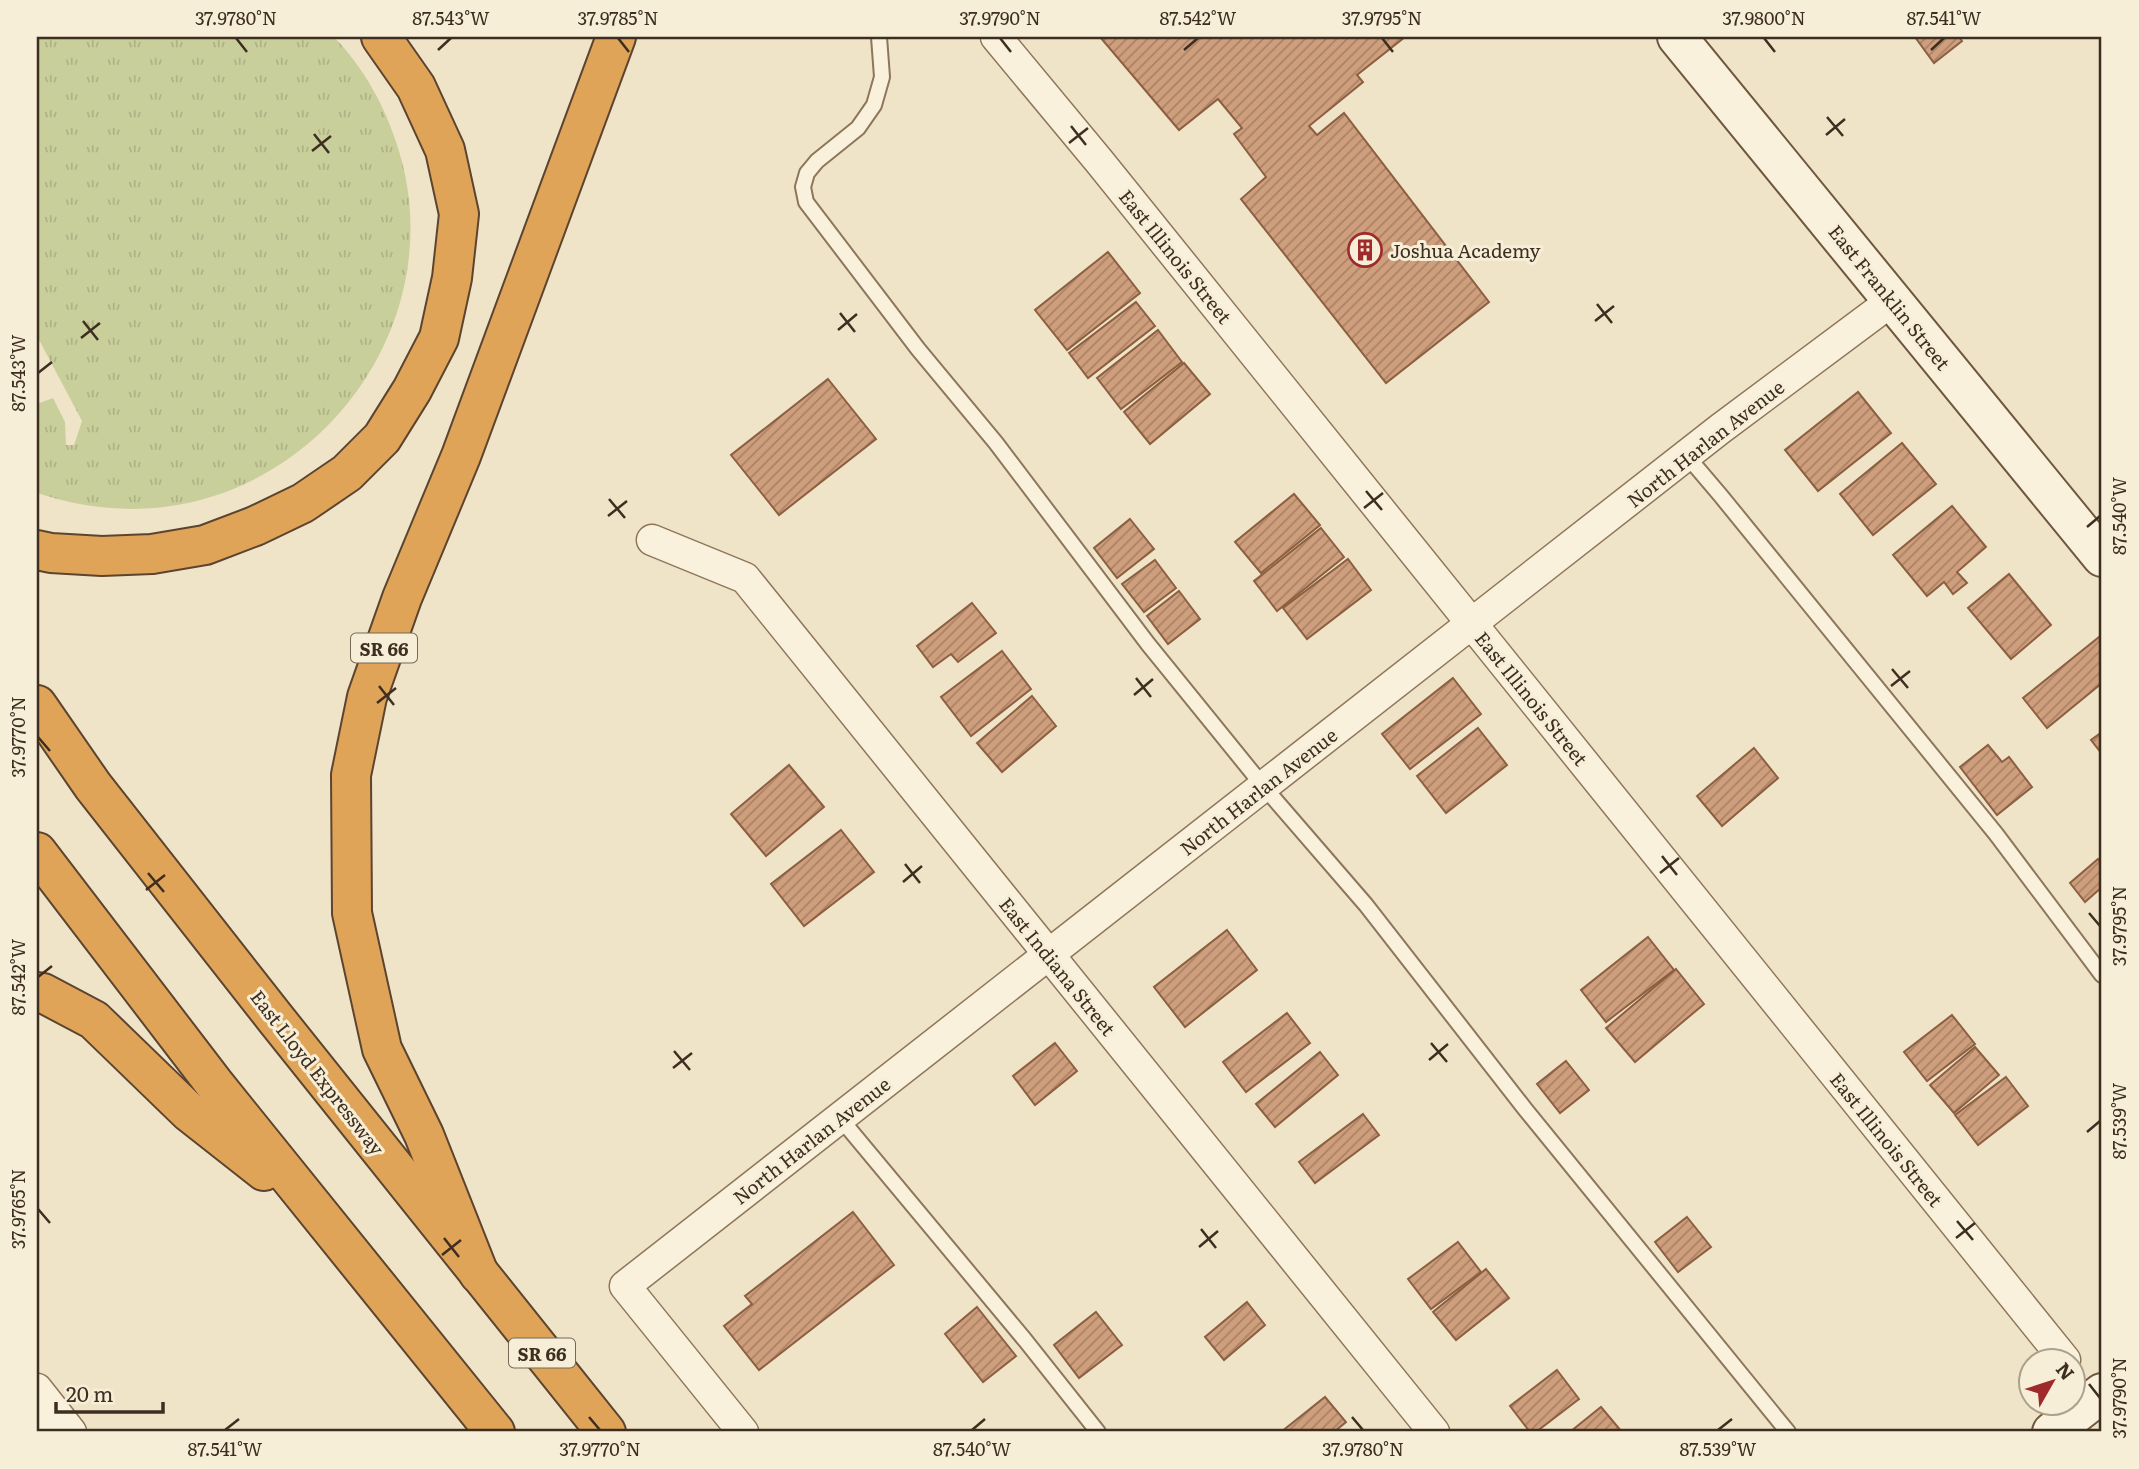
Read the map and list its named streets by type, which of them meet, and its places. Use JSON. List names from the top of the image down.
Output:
{
  "streets": {
    "highway": ["SR 66", "East Lloyd Expressway"],
    "street": [
      "East Illinois Street",
      "East Franklin Street",
      "North Harlan Avenue",
      "East Indiana Street"
    ]
  },
  "crossings": [
    ["East Illinois Street", "North Harlan Avenue"],
    ["East Franklin Street", "North Harlan Avenue"],
    ["North Harlan Avenue", "East Indiana Street"],
    ["SR 66", "East Lloyd Expressway"]
  ],
  "places": {
    "building": ["Joshua Academy"]
  },
  "scale_bar": "20 m",
  "north": "top right",
  "coordinates": [
    "37.9780°N",
    "87.543°W",
    "37.9785°N",
    "37.9790°N",
    "87.542°W",
    "37.9795°N",
    "37.9800°N",
    "87.541°W",
    "87.540°W",
    "37.9770°N",
    "87.539°W",
    "37.9765°N"
  ]
}
